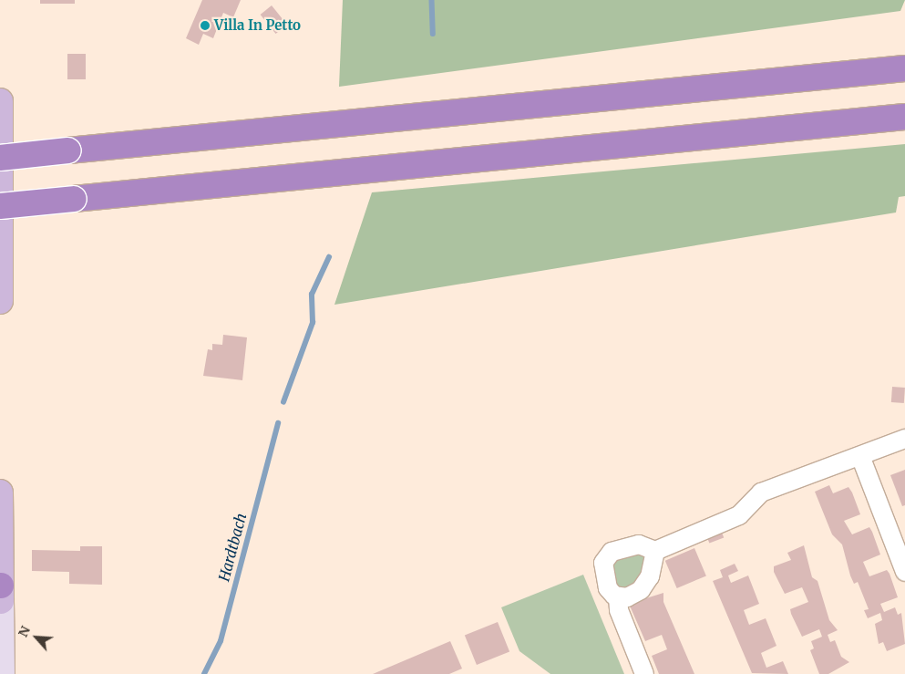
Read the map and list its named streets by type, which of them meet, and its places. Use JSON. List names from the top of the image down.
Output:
{
  "water": ["Hardtbach"],
  "places": ["Villa In Petto"],
  "north": "top left"
}
